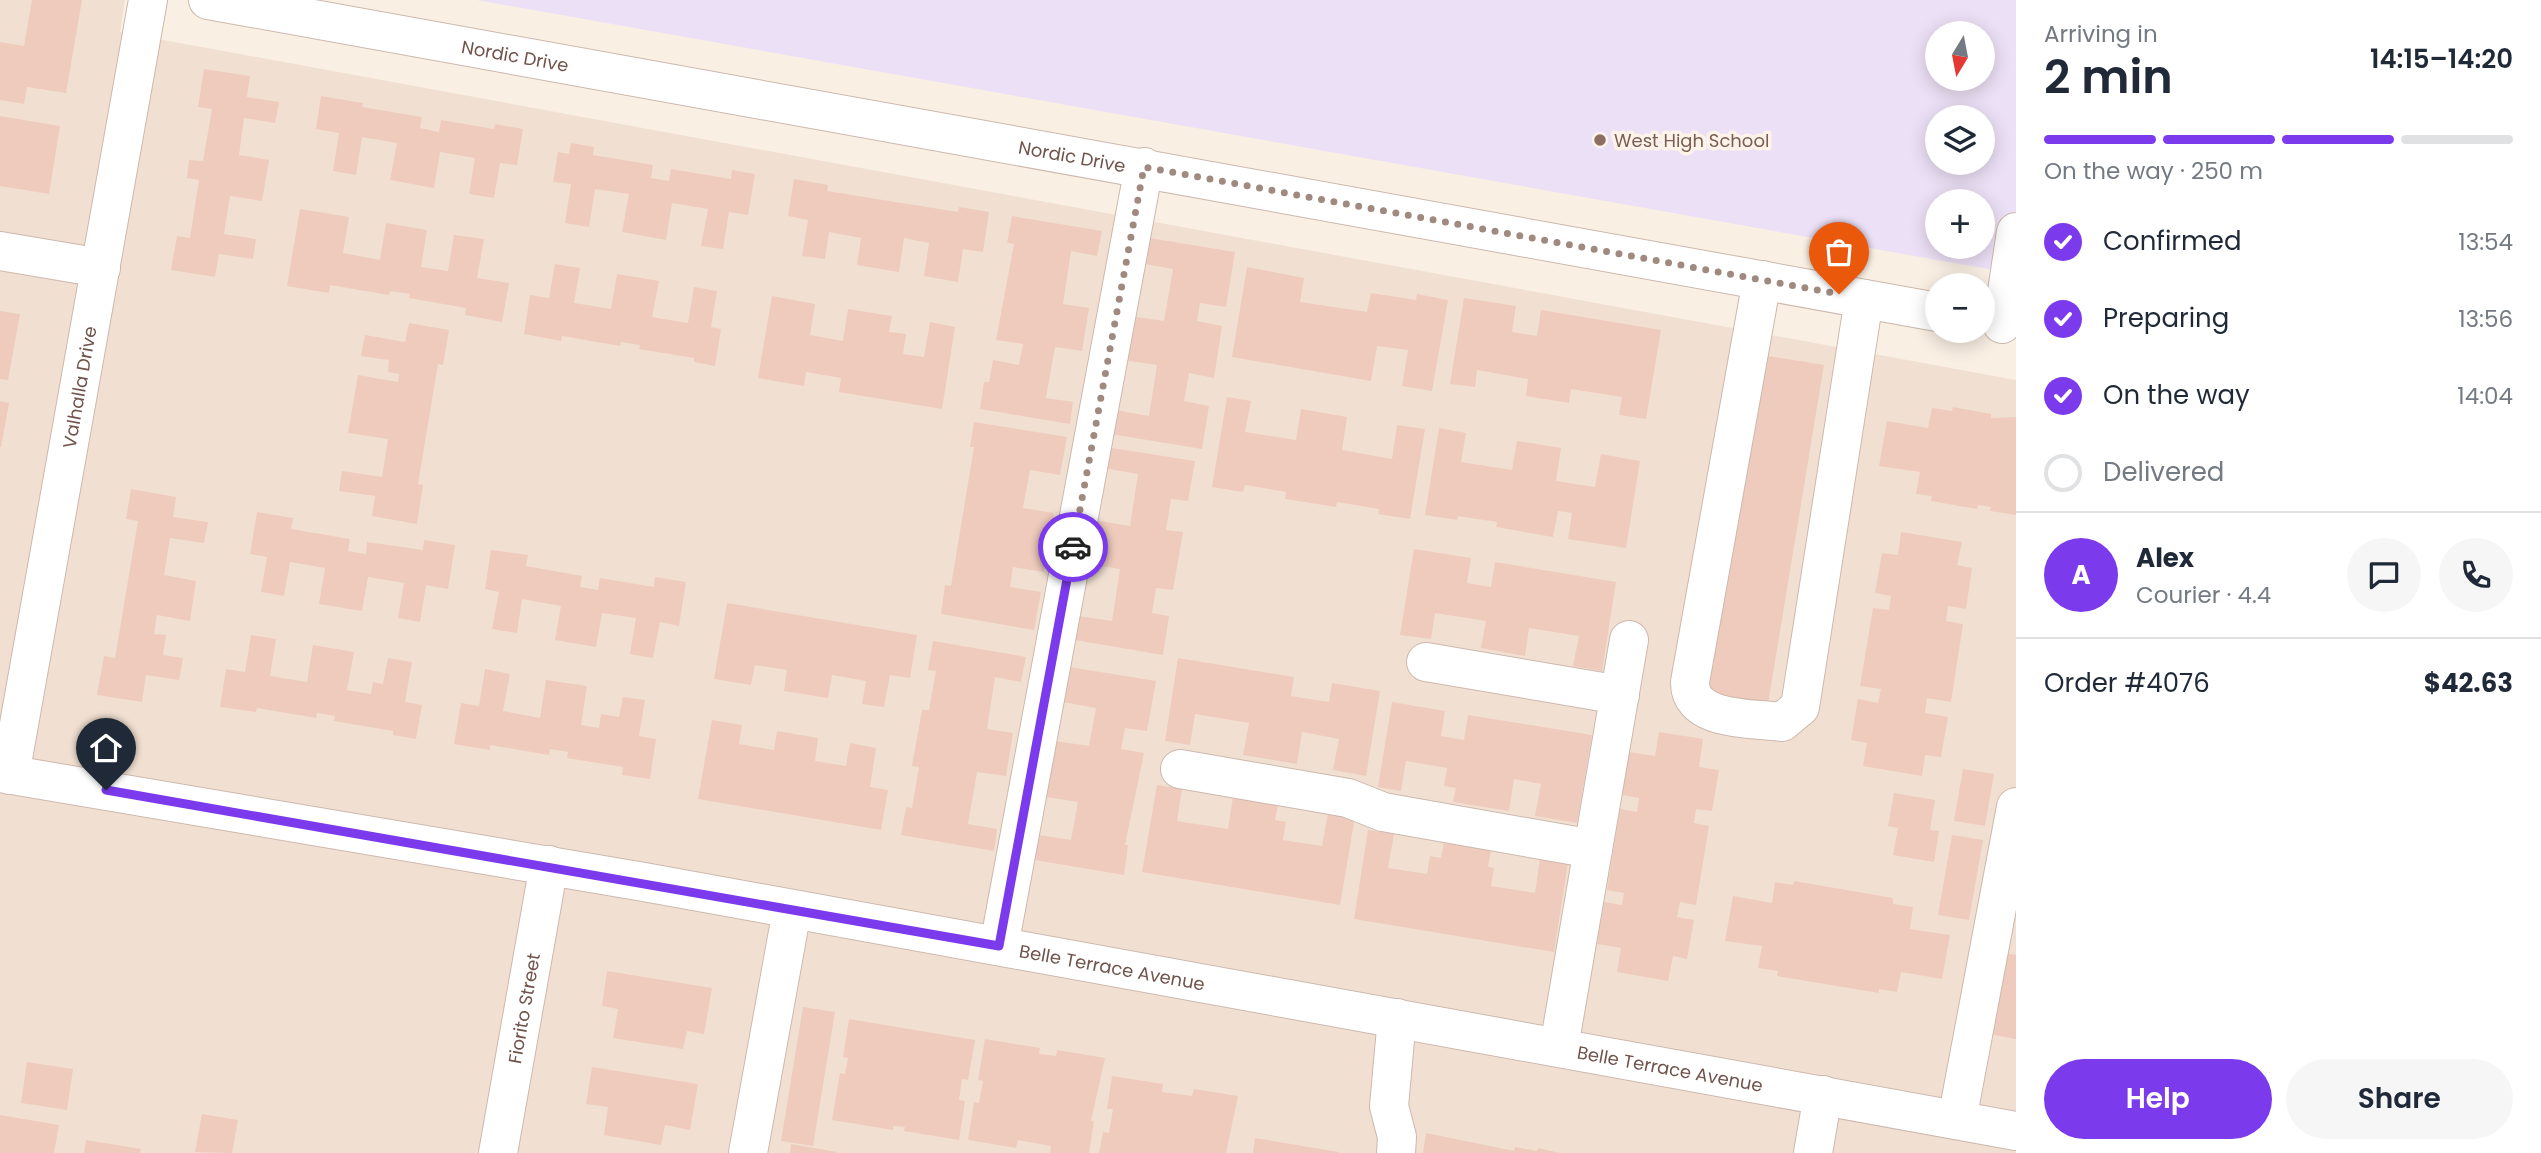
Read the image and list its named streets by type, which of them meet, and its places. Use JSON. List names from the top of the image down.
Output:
{
  "streets": {
    "street": [
      "Nordic Drive",
      "Valhalla Drive",
      "Belle Terrace Avenue",
      "Fiorito Street"
    ]
  },
  "crossings": [
    ["Valhalla Drive", "Belle Terrace Avenue"],
    ["Belle Terrace Avenue", "Fiorito Street"]
  ],
  "places": ["West High School"],
  "north": "bottom",
  "page": {
    "heading": ["2 min", "Arriving in", "14:15–14:20"],
    "panel": [
      "Alex",
      "Courier · 4.4",
      "Order #4076",
      "$42.63"
    ],
    "map_buttons": ["+", "−"],
    "bar": "On the way · 250 m",
    "list": [
      ["Confirmed", "13:54"],
      ["Preparing", "13:56"],
      ["On the way", "14:04"],
      "Delivered"
    ],
    "round": "A",
    "buttons": ["Help", "Share"]
  }
}
